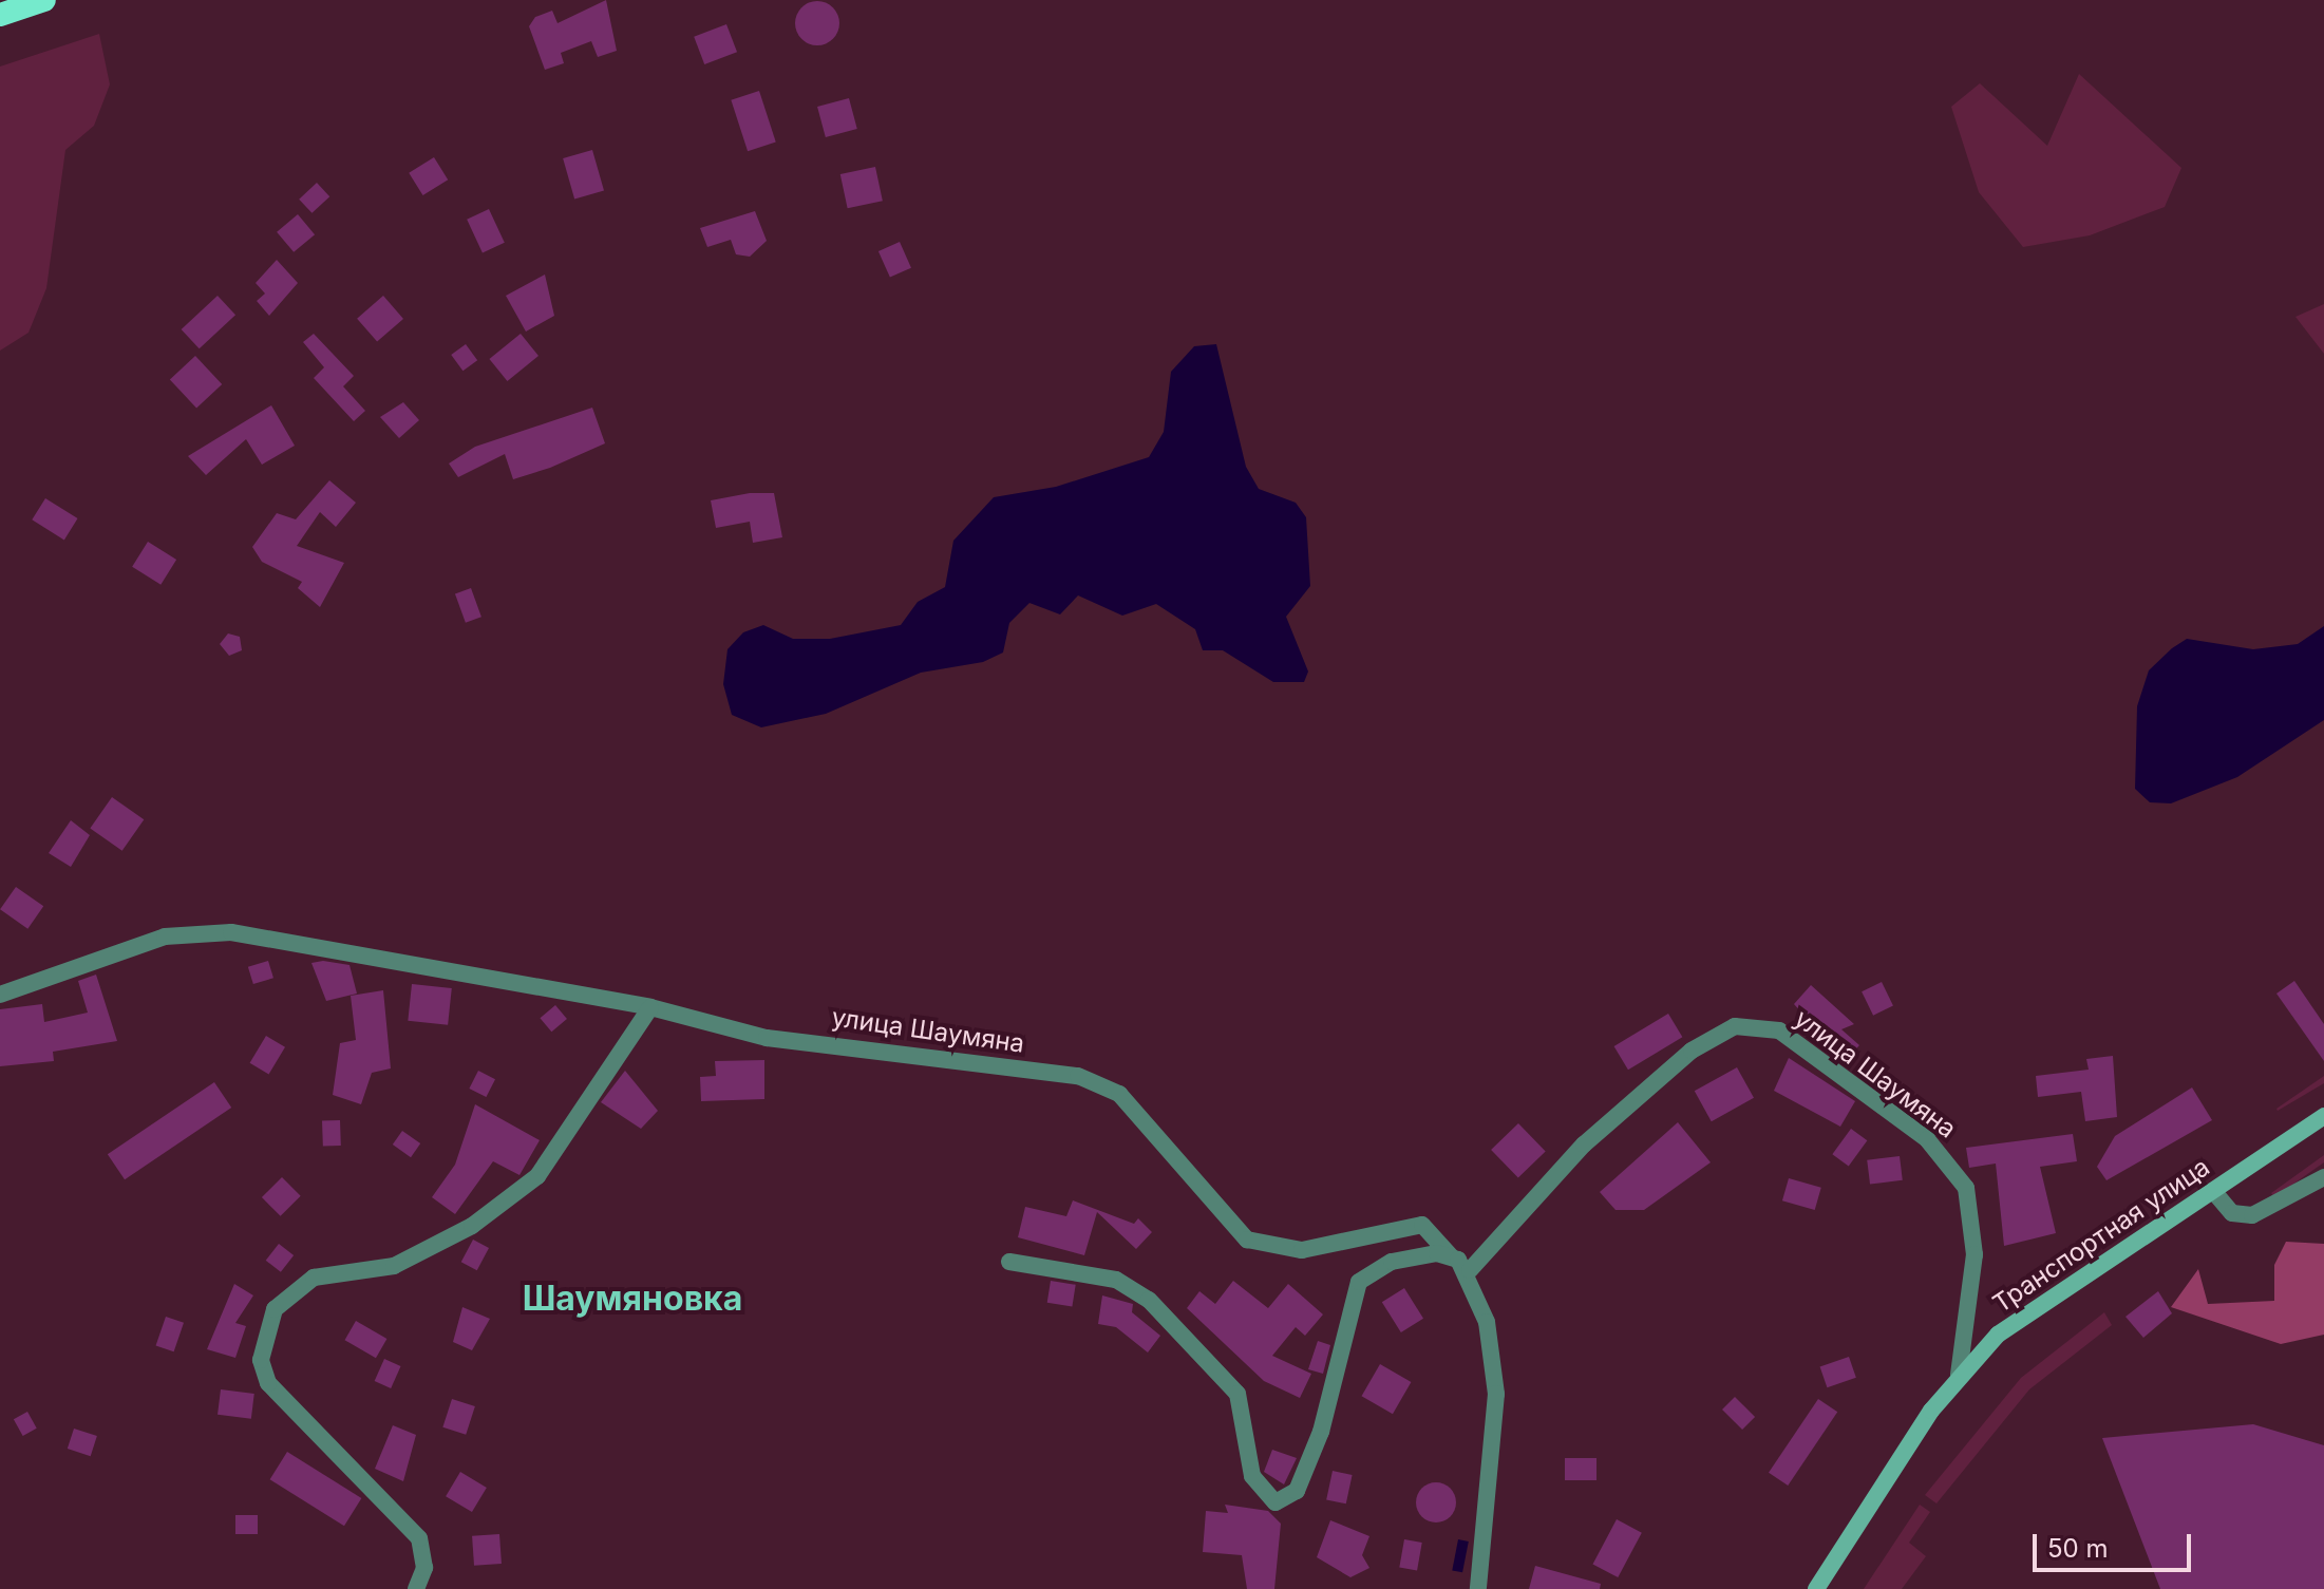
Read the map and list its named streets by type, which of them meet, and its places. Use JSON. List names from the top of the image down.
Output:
{
  "streets": {
    "main road": ["Транспортная улица"],
    "street": ["улица Шаумяна"]
  },
  "crossings": [
    ["улица Шаумяна", "Транспортная улица"]
  ],
  "districts": ["Шаумяновка"],
  "scale_bar": "50 m"
}
